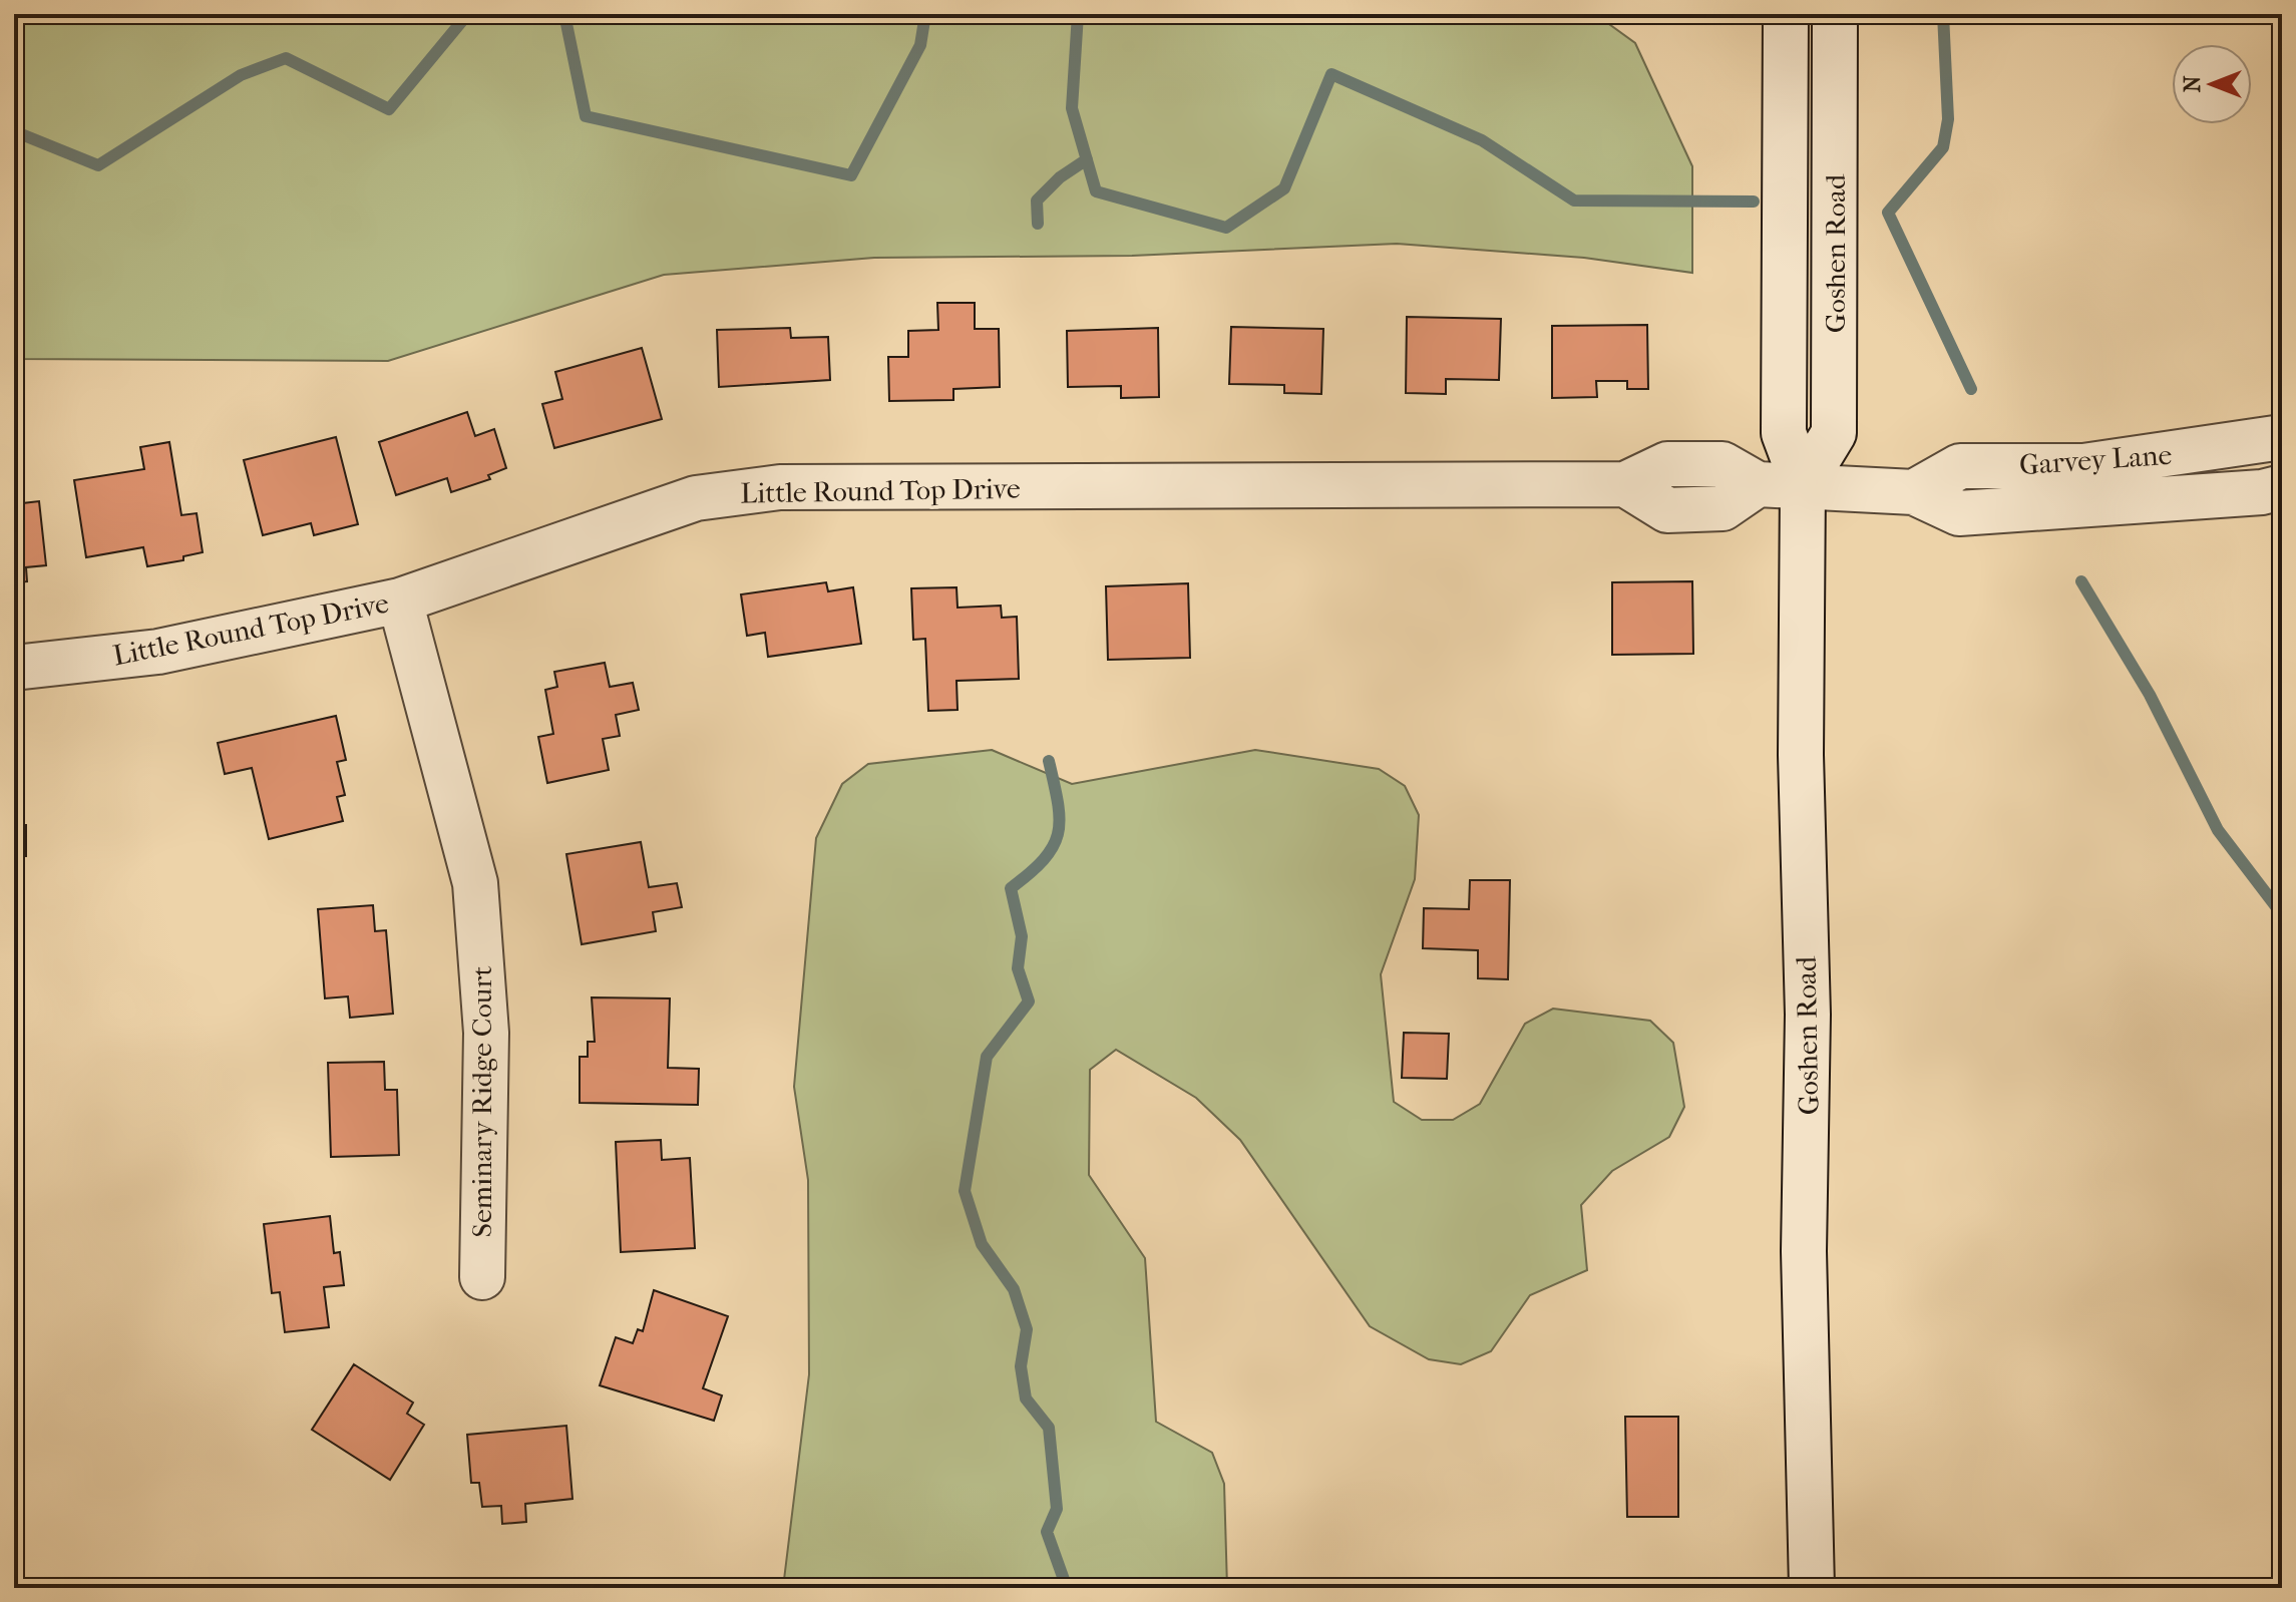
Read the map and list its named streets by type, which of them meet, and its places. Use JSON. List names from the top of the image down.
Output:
{
  "streets": {
    "street": [
      "Goshen Road",
      "Garvey Lane",
      "Little Round Top Drive",
      "Seminary Ridge Court"
    ]
  },
  "crossings": [
    ["Goshen Road", "Garvey Lane"],
    ["Goshen Road", "Little Round Top Drive"],
    ["Garvey Lane", "Little Round Top Drive"],
    ["Little Round Top Drive", "Seminary Ridge Court"]
  ],
  "north": "left"
}
